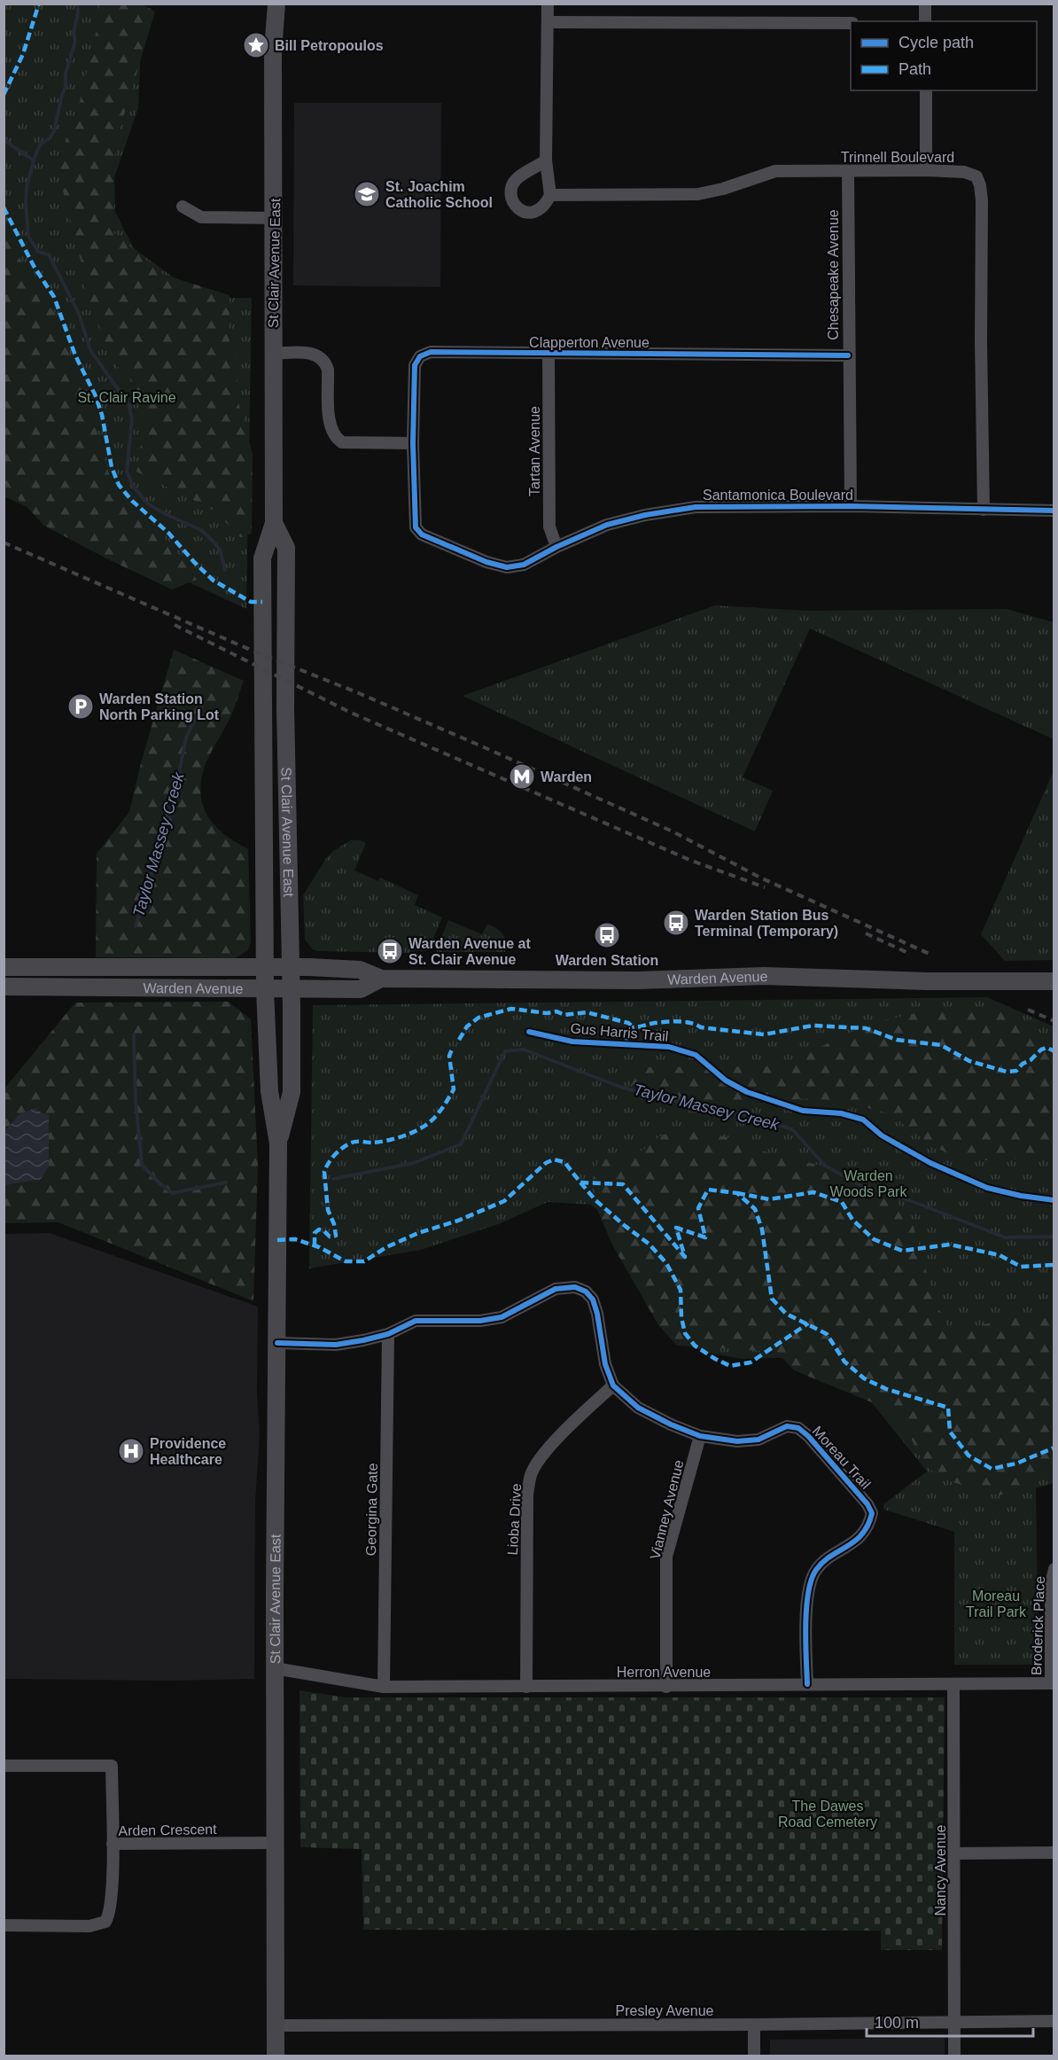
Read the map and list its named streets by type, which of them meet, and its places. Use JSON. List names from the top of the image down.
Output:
{
  "streets": {
    "main road": ["St Clair Avenue East", "Warden Avenue"],
    "street": [
      "Trinnell Boulevard",
      "Chesapeake Avenue",
      "Clapperton Avenue",
      "Tartan Avenue",
      "Santamonica Boulevard",
      "Moreau Trail",
      "Georgina Gate",
      "Vianney Avenue",
      "Lioba Drive",
      "Broderick Place",
      "Herron Avenue",
      "Arden Crescent",
      "Nancy Avenue",
      "Presley Avenue"
    ],
    "cycle path": ["Gus Harris Trail"]
  },
  "crossings": [
    ["Trinnell Boulevard", "Chesapeake Avenue"],
    ["Trinnell Boulevard", "Santamonica Boulevard"],
    ["St Clair Avenue East", "Warden Avenue"],
    ["St Clair Avenue East", "Moreau Trail"],
    ["St Clair Avenue East", "Herron Avenue"],
    ["St Clair Avenue East", "Arden Crescent"],
    ["St Clair Avenue East", "Presley Avenue"],
    ["Chesapeake Avenue", "Clapperton Avenue"],
    ["Chesapeake Avenue", "Santamonica Boulevard"],
    ["Clapperton Avenue", "Tartan Avenue"],
    ["Clapperton Avenue", "Santamonica Boulevard"],
    ["Tartan Avenue", "Santamonica Boulevard"],
    ["Moreau Trail", "Georgina Gate"],
    ["Moreau Trail", "Vianney Avenue"],
    ["Moreau Trail", "Lioba Drive"],
    ["Moreau Trail", "Herron Avenue"],
    ["Georgina Gate", "Herron Avenue"],
    ["Vianney Avenue", "Herron Avenue"],
    ["Lioba Drive", "Herron Avenue"],
    ["Broderick Place", "Herron Avenue"],
    ["Herron Avenue", "Nancy Avenue"],
    ["Nancy Avenue", "Presley Avenue"]
  ],
  "water": ["Taylor Massey Creek"],
  "parks": [
    "St. Clair Ravine",
    "Warden Woods Park",
    "Moreau Trail Park",
    "The Dawes Road Cemetery"
  ],
  "places": {
    "place": ["Bill Petropoulos"],
    "school or university": ["St. Joachim Catholic School"],
    "parking": ["Warden Station North Parking Lot"],
    "metro station": ["Warden"],
    "bus stop": ["Warden Station Bus Terminal (Temporary)", "Warden Station", "Warden Avenue at St. Clair Avenue"],
    "hospital": ["Providence Healthcare"]
  },
  "legend": ["Cycle path", "Path"],
  "scale_bar": "100 m"
}
